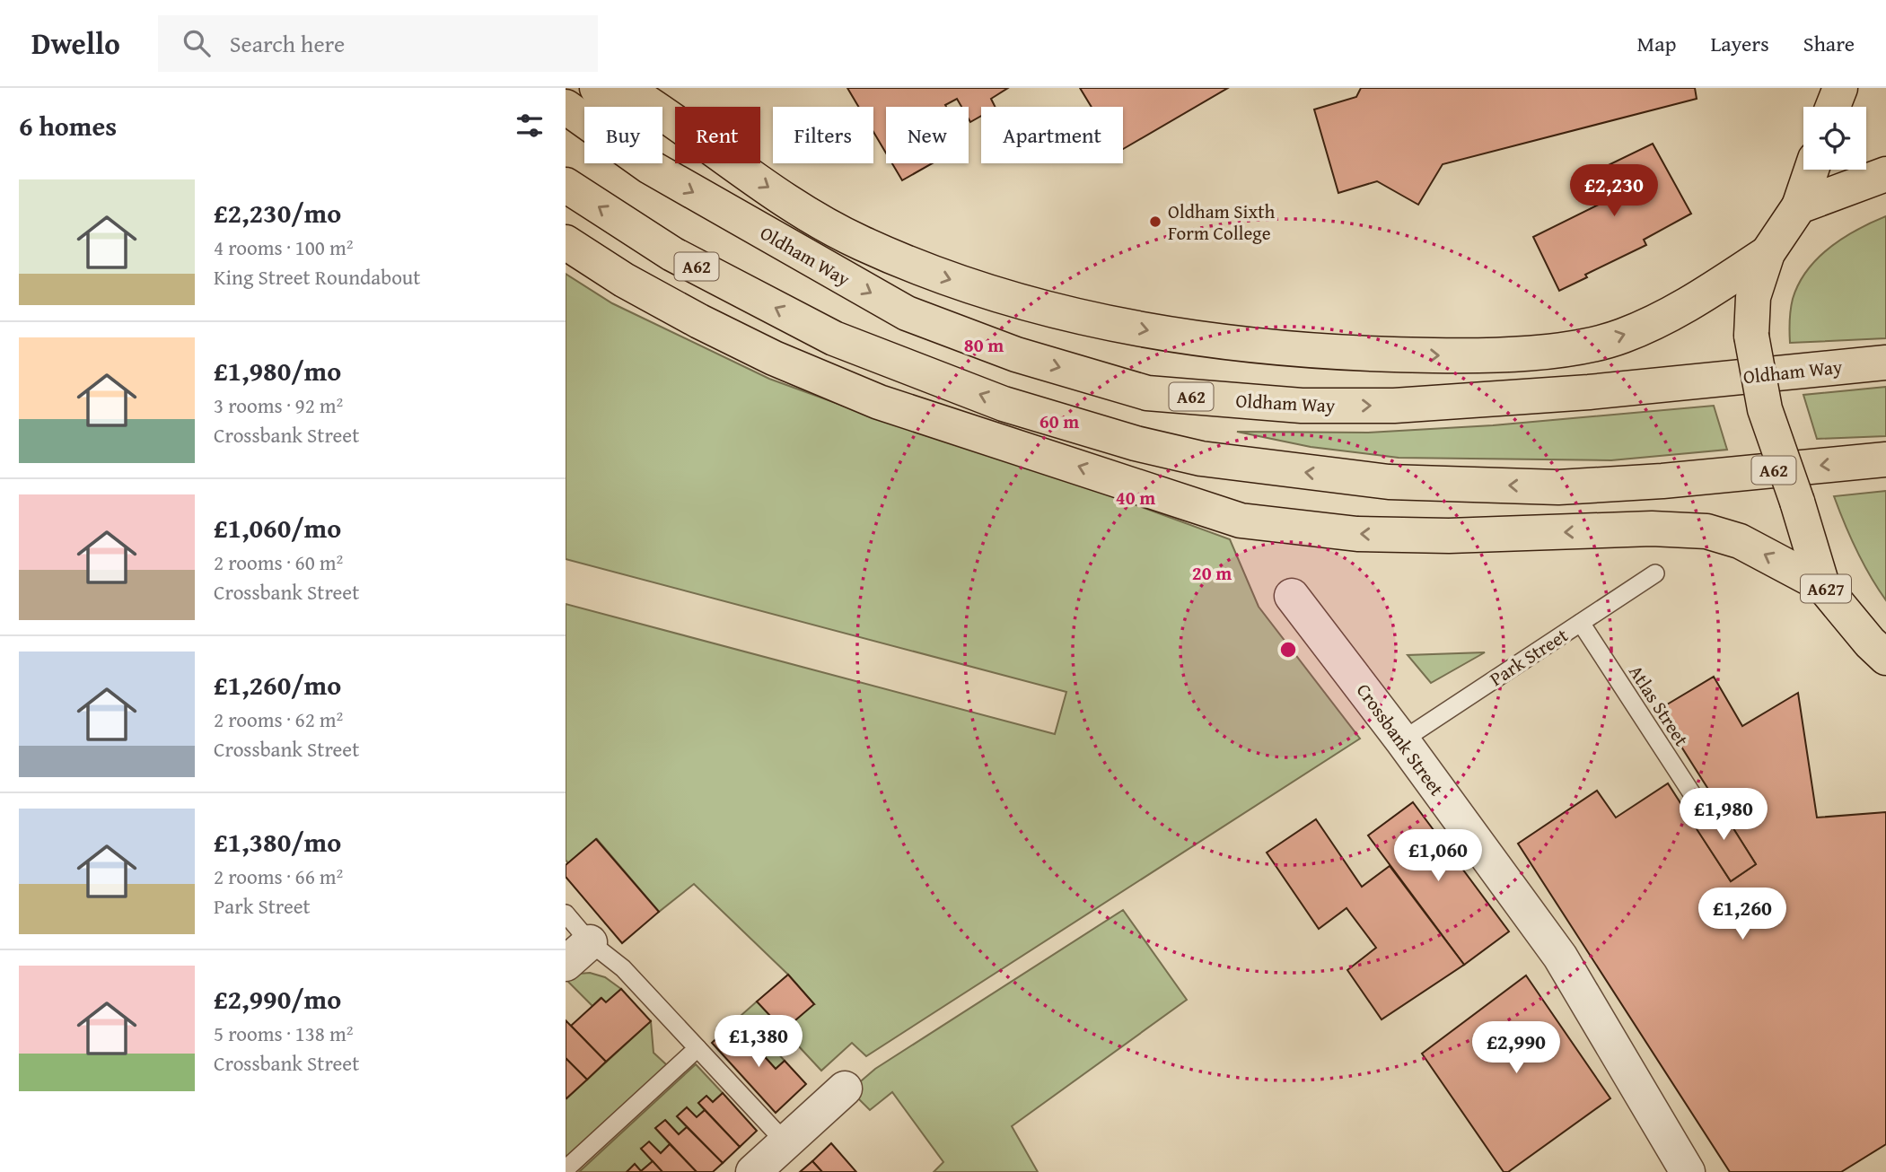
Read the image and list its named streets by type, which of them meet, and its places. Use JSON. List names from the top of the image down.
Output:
{
  "streets": {
    "main road": ["Oldham Way", "A62", "A627"],
    "street": ["Crossbank Street"],
    "lane": ["Park Street", "Atlas Street"]
  },
  "crossings": [
    ["A62", "A627"],
    ["Park Street", "Atlas Street"],
    ["Park Street", "Crossbank Street"]
  ],
  "places": ["Oldham Sixth Form College"],
  "page": {
    "header": "Dwello",
    "search": "Search here",
    "nav": ["Map", "Layers", "Share"],
    "heading": "6 homes",
    "chip": [
      "Buy",
      "Rent",
      "Filters",
      "New",
      "Apartment"
    ],
    "list": [
      {
        "name": "£2,230/mo",
        "note": "4 rooms · 100 m² · King Street Roundabout"
      },
      {
        "name": "£1,980/mo",
        "note": "3 rooms · 92 m² · Crossbank Street"
      },
      {
        "name": "£1,060/mo",
        "note": "2 rooms · 60 m² · Crossbank Street"
      },
      {
        "name": "£1,260/mo",
        "note": "2 rooms · 62 m² · Crossbank Street"
      },
      {
        "name": "£1,380/mo",
        "note": "2 rooms · 66 m² · Park Street"
      },
      {
        "name": "£2,990/mo",
        "note": "5 rooms · 138 m² · Crossbank Street"
      }
    ],
    "price": [
      "£2,230",
      "£1,980",
      "£1,060",
      "£1,260",
      "£1,380",
      "£2,990"
    ]
  },
  "rings": [
    "80 m",
    "60 m",
    "40 m",
    "20 m"
  ]
}
